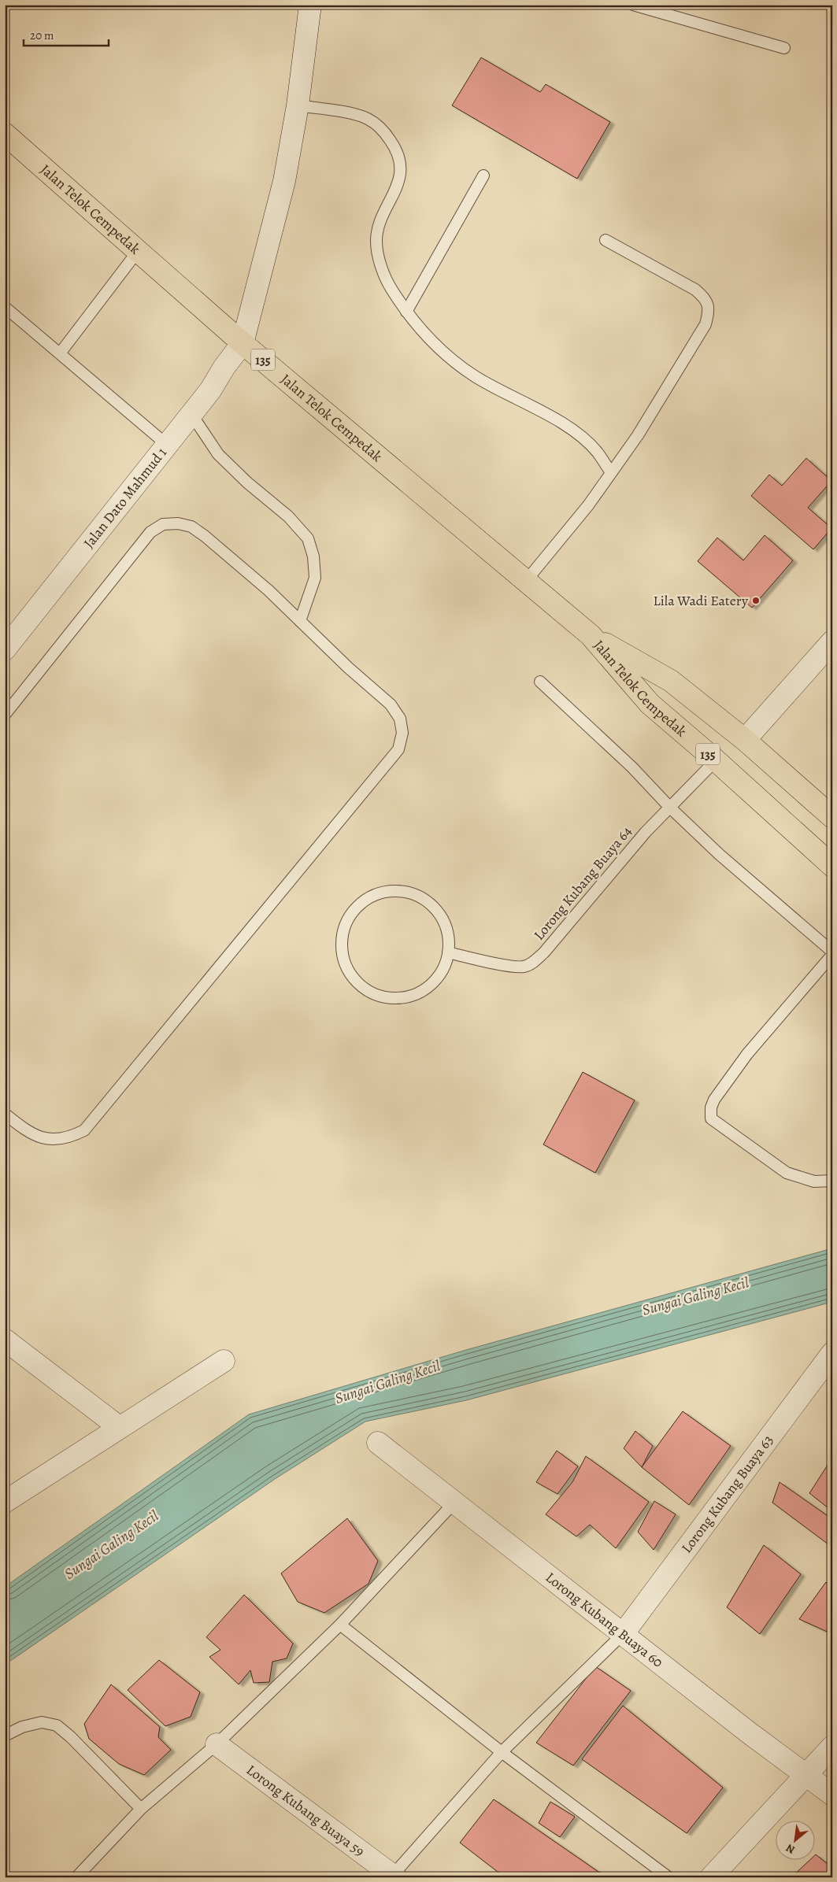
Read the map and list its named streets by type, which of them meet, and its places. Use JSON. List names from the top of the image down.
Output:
{
  "streets": {
    "main road": ["Jalan Telok Cempedak", "135"],
    "street": [
      "Jalan Dato Mahmud 1",
      "Lorong Kubang Buaya 63",
      "Lorong Kubang Buaya 60",
      "Lorong Kubang Buaya 59"
    ],
    "lane": ["Lorong Kubang Buaya 64"]
  },
  "crossings": [
    ["Jalan Telok Cempedak", "Jalan Dato Mahmud 1"],
    ["Jalan Telok Cempedak", "Lorong Kubang Buaya 64"],
    ["Lorong Kubang Buaya 63", "Lorong Kubang Buaya 60"]
  ],
  "water": ["Sungai Galing Kecil"],
  "places": ["Lila Wadi Eatery"],
  "scale_bar": "20 m",
  "north": "bottom left"
}
